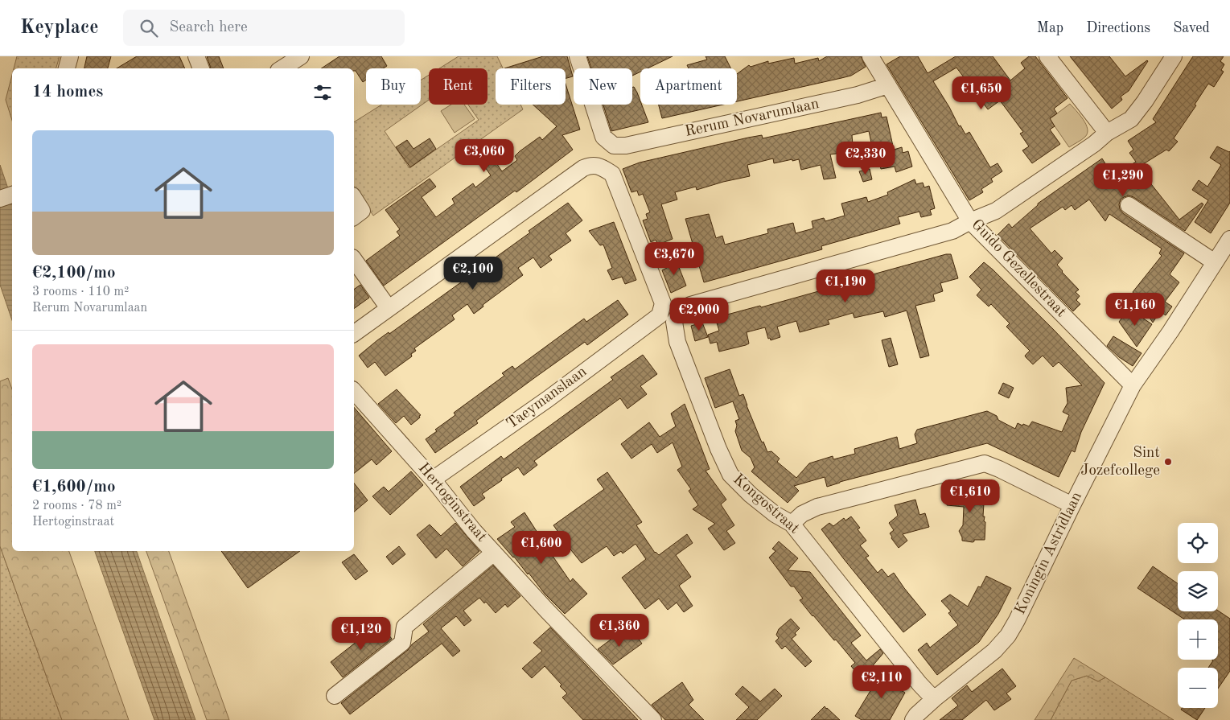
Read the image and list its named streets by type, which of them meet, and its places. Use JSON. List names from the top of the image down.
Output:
{
  "streets": {
    "street": [
      "Rerum Novarumlaan",
      "Guido Gezellestraat",
      "Taeymanslaan",
      "Hertoginstraat",
      "Kongostraat",
      "Koningin Astridlaan"
    ]
  },
  "crossings": [
    ["Rerum Novarumlaan", "Guido Gezellestraat"],
    ["Guido Gezellestraat", "Kongostraat"],
    ["Guido Gezellestraat", "Koningin Astridlaan"],
    ["Taeymanslaan", "Hertoginstraat"],
    ["Kongostraat", "Koningin Astridlaan"]
  ],
  "places": ["Sint Jozefcollege"],
  "page": {
    "header": "Keyplace",
    "search": "Search here",
    "nav": ["Map", "Directions", "Saved"],
    "chip": [
      "Buy",
      "Rent",
      "Filters",
      "New",
      "Apartment"
    ],
    "heading": "14 homes",
    "price": [
      "€1,650",
      "€3,060",
      "€2,330",
      "€1,290",
      "€3,670",
      "€2,100",
      "€1,190",
      "€1,160",
      "€2,000",
      "€1,610",
      "€1,600",
      "€1,360",
      "€1,120",
      "€2,110"
    ],
    "list": [
      {
        "name": "€2,100/mo",
        "note": "3 rooms · 110 m² · Rerum Novarumlaan"
      },
      {
        "name": "€1,600/mo",
        "note": "2 rooms · 78 m² · Hertoginstraat"
      }
    ],
    "map_buttons": ["+", "−"]
  }
}
